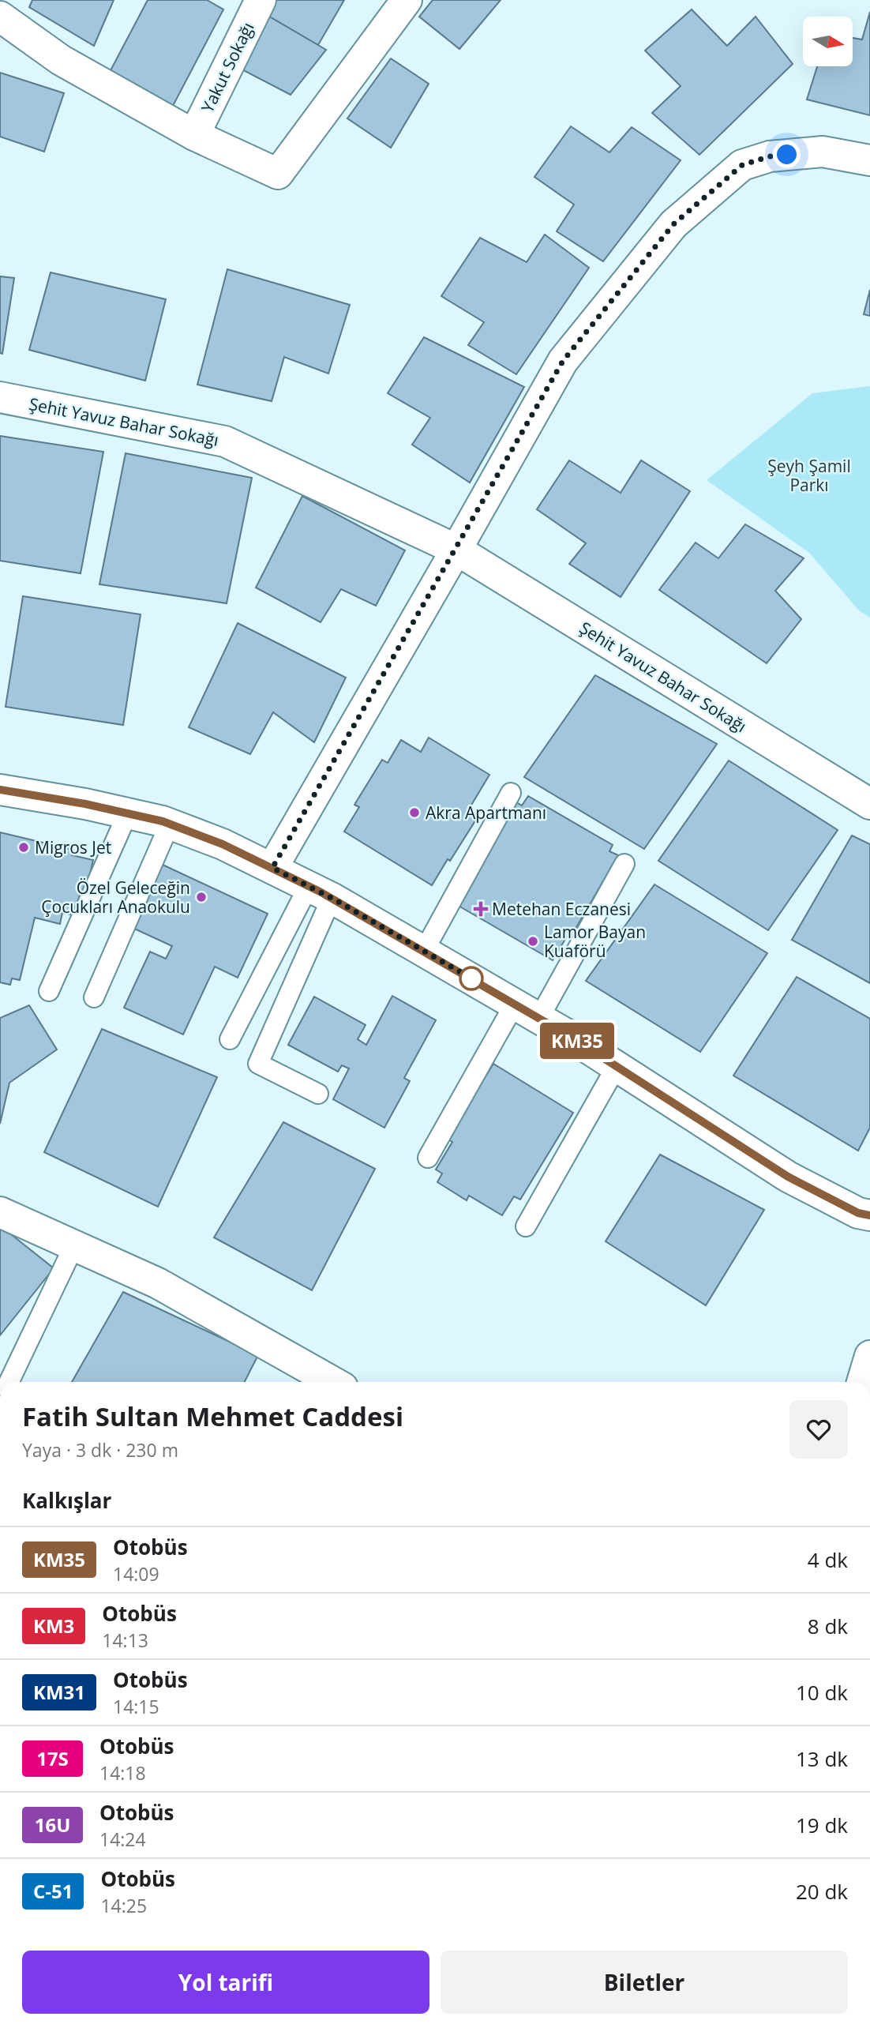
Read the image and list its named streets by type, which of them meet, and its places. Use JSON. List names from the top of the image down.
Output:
{
  "streets": {
    "street": ["Yakut Sokağı", "Şehit Yavuz Bahar Sokağı"]
  },
  "parks": ["Şeyh Şamil Parkı"],
  "places": {
    "other": [
      "Akra Apartmanı",
      "Migros Jet",
      "Özel Geleceğin Çocukları Anaokulu",
      "Lamor Bayan Kuaförü"
    ],
    "health": ["Metehan Eczanesi"]
  },
  "lines": ["bus line KM35"],
  "north": "right",
  "page": {
    "on_map": "KM35",
    "heading": [
      ["Fatih Sultan Mehmet Caddesi", "Yaya · 3 dk · 230 m"],
      "Kalkışlar"
    ],
    "list": [
      {
        "mark": "KM35",
        "name": "Otobüs",
        "note": "14:09",
        "value": "4 dk"
      },
      {
        "mark": "KM3",
        "name": "Otobüs",
        "note": "14:13",
        "value": "8 dk"
      },
      {
        "mark": "KM31",
        "name": "Otobüs",
        "note": "14:15",
        "value": "10 dk"
      },
      {
        "mark": "17S",
        "name": "Otobüs",
        "note": "14:18",
        "value": "13 dk"
      },
      {
        "mark": "16U",
        "name": "Otobüs",
        "note": "14:24",
        "value": "19 dk"
      },
      {
        "mark": "C-51",
        "name": "Otobüs",
        "note": "14:25",
        "value": "20 dk"
      }
    ],
    "buttons": ["Yol tarifi", "Biletler"]
  }
}
